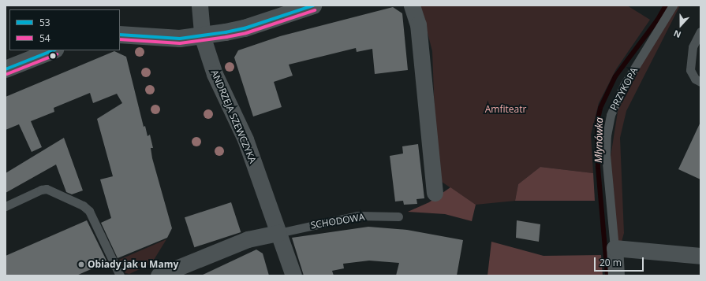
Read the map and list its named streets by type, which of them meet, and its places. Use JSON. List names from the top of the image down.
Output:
{
  "streets": {
    "street": ["PRZYKOPA", "ANDRZEJA SZEWCZYKA"],
    "lane": ["SCHODOWA"]
  },
  "crossings": [
    ["ANDRZEJA SZEWCZYKA", "SCHODOWA"]
  ],
  "water": ["Młynówka"],
  "parks": ["Amfiteatr"],
  "places": ["Obiady jak u Mamy"],
  "lines": ["transit line 53", "transit line 54"],
  "legend": ["53", "54"],
  "scale_bar": "20 m",
  "north": "bottom"
}
